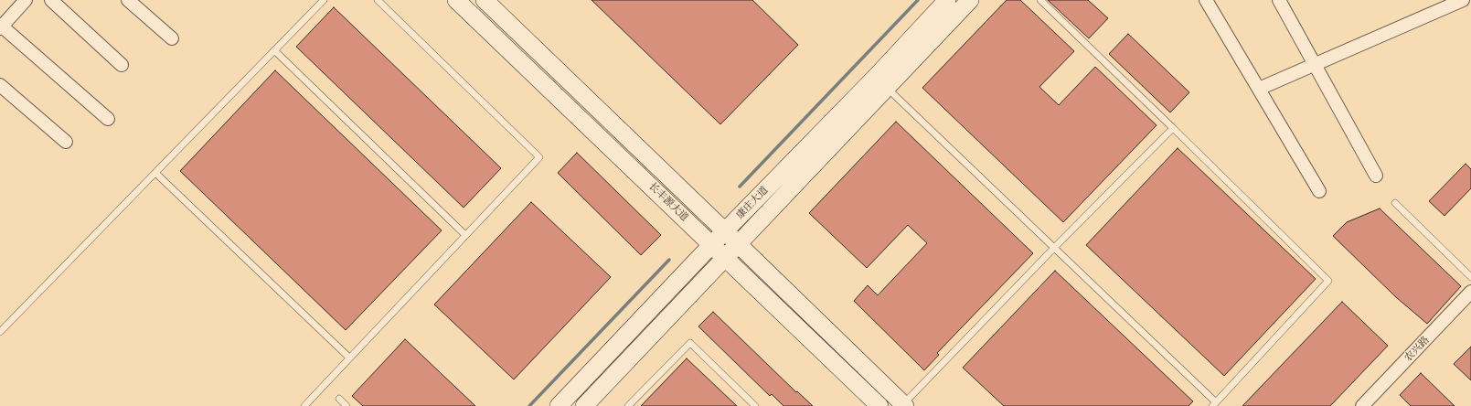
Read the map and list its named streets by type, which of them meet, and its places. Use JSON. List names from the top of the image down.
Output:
{
  "streets": {
    "main road": ["长丰源大道", "康庄大道"],
    "street": ["农兴路"]
  },
  "crossings": [
    ["长丰源大道", "康庄大道"]
  ]
}
